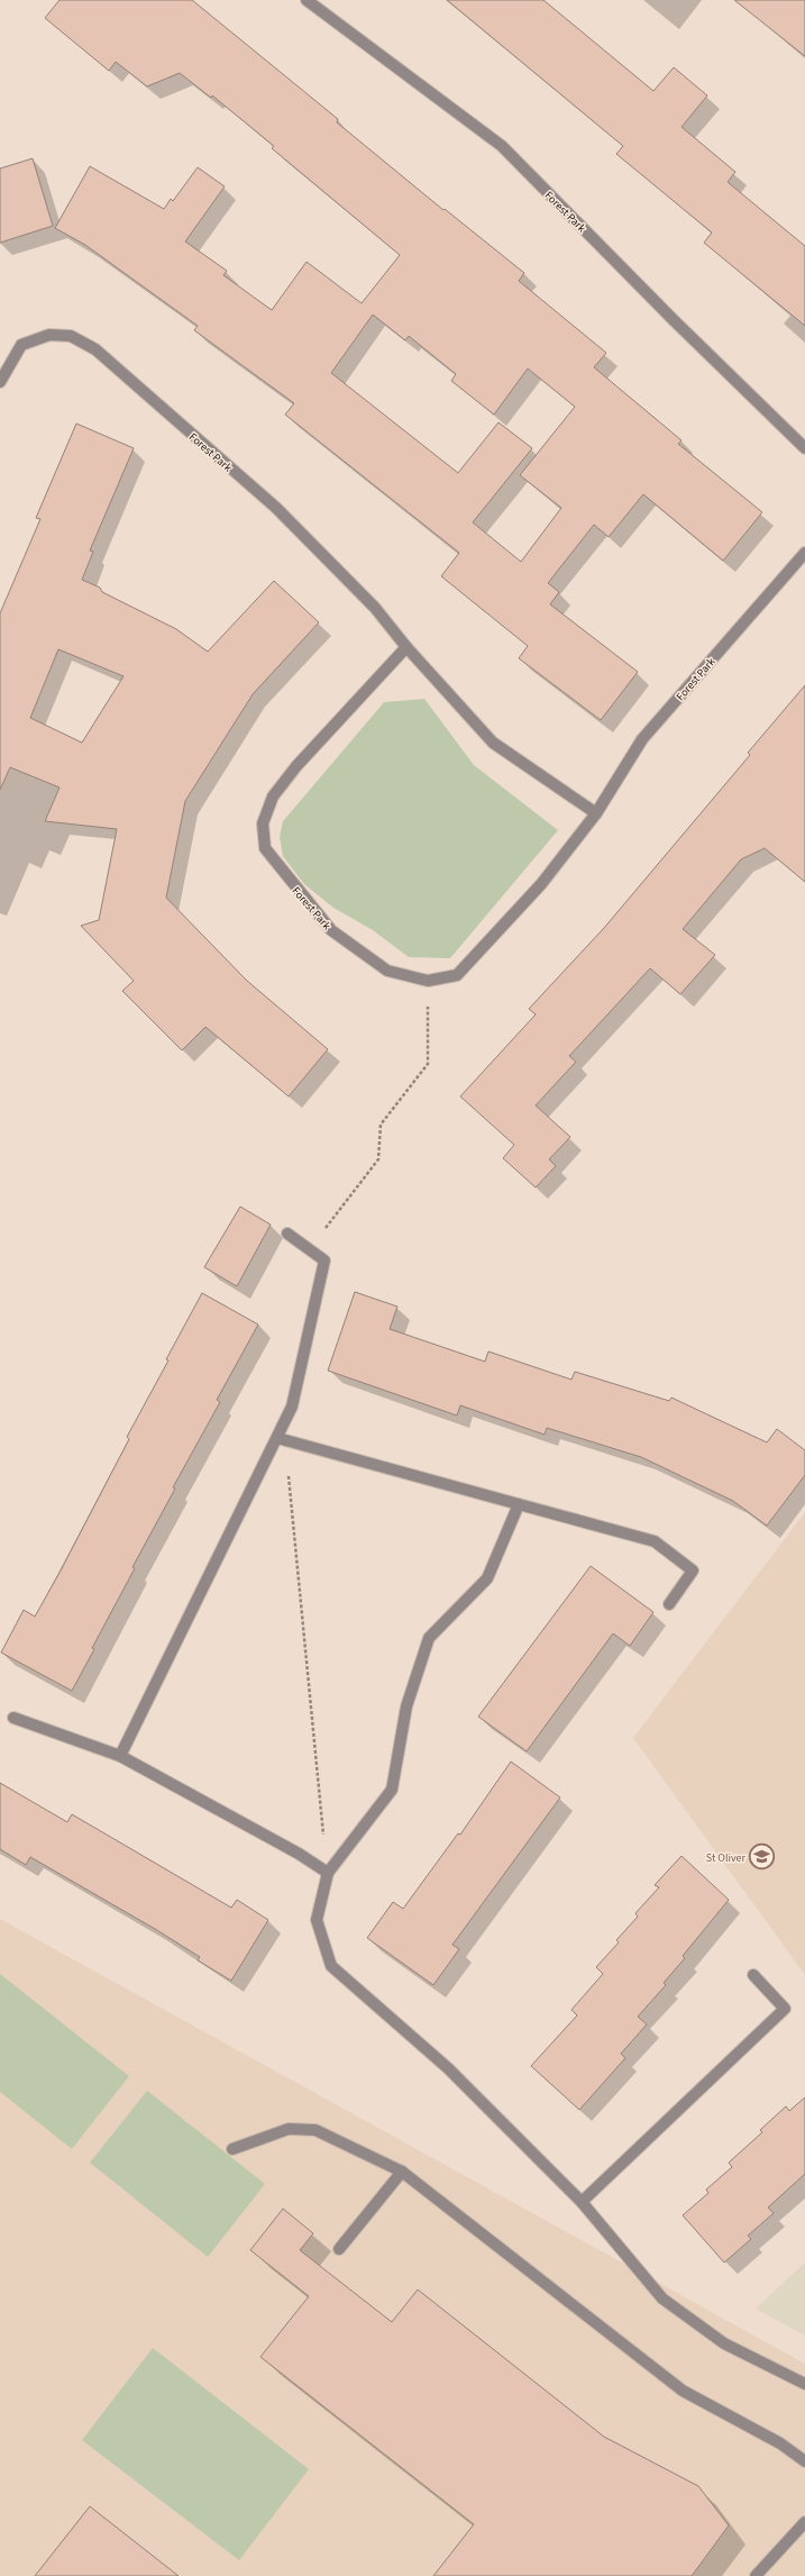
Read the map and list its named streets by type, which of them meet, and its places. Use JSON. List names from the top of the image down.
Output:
{
  "streets": {
    "street": ["Forest Park"]
  },
  "places": {
    "school or university": ["St Oliver"]
  }
}
